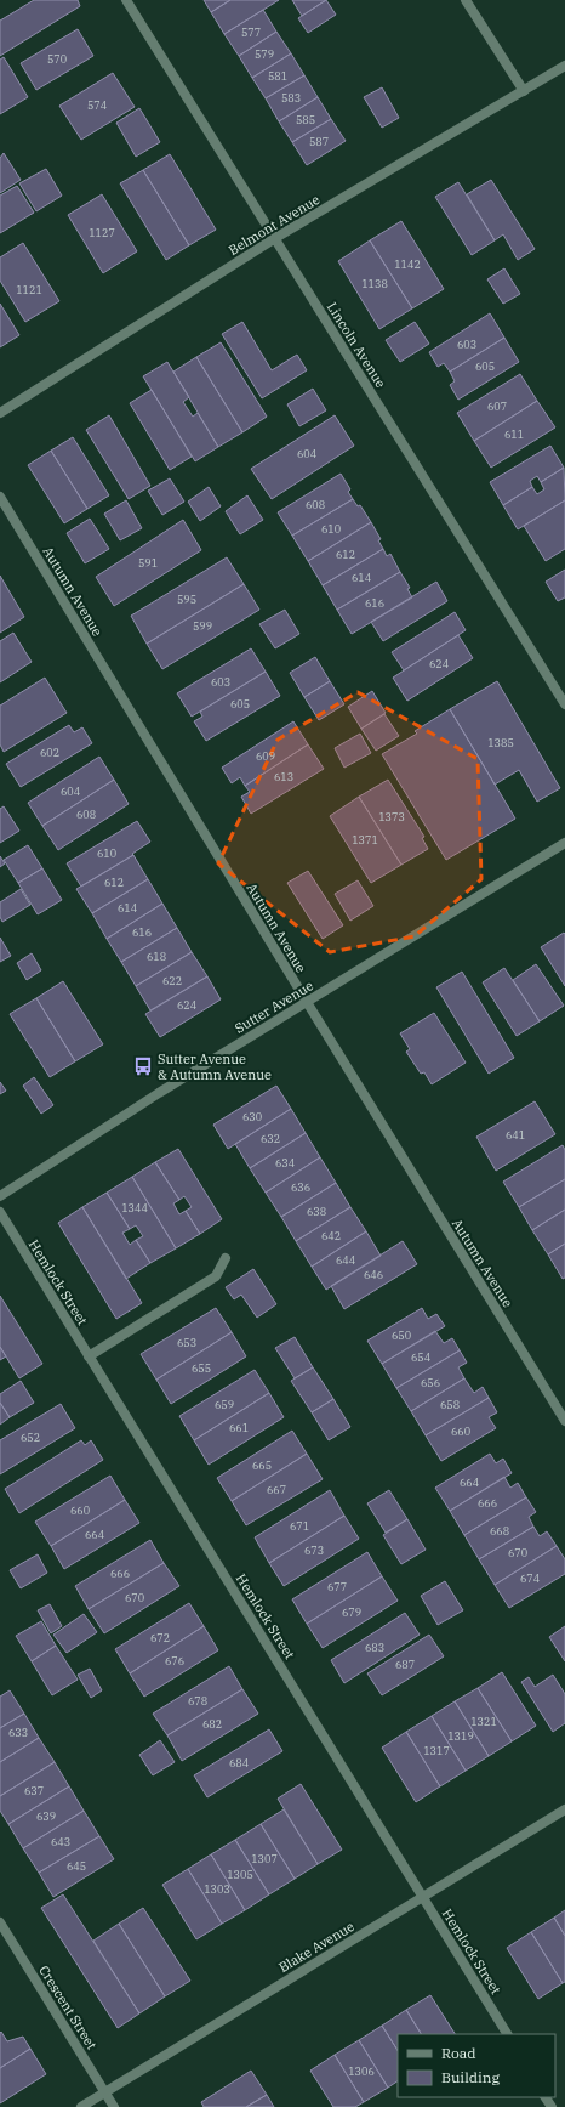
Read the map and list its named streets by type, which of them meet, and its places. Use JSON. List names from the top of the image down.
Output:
{
  "streets": {
    "street": [
      "Belmont Avenue",
      "Lincoln Avenue",
      "Autumn Avenue",
      "Sutter Avenue",
      "Hemlock Street",
      "Blake Avenue",
      "Crescent Street"
    ]
  },
  "crossings": [
    ["Belmont Avenue", "Lincoln Avenue"],
    ["Autumn Avenue", "Sutter Avenue"],
    ["Hemlock Street", "Blake Avenue"],
    ["Blake Avenue", "Crescent Street"]
  ],
  "places": {
    "bus stop": ["Sutter Avenue & Autumn Avenue"]
  },
  "house_numbers": [
    "577",
    "579",
    "570",
    "581",
    "583",
    "574",
    "585",
    "587",
    "1127",
    "1142",
    "1138",
    "1121",
    "603",
    "605",
    "607",
    "611",
    "604",
    "608",
    "610",
    "612",
    "591",
    "614",
    "595",
    "616",
    "599",
    "624",
    "603",
    "605",
    "1385",
    "602",
    "609",
    "613",
    "604",
    "608",
    "1373",
    "1371",
    "610",
    "612",
    "614",
    "616",
    "618",
    "622",
    "624",
    "630",
    "641",
    "632",
    "634",
    "636",
    "1344",
    "638",
    "642",
    "644",
    "646",
    "650",
    "653",
    "654",
    "655",
    "656",
    "659",
    "658",
    "661",
    "660",
    "652",
    "665",
    "664",
    "667",
    "666",
    "660",
    "671",
    "668",
    "664",
    "673",
    "670",
    "666",
    "674",
    "677",
    "670",
    "679",
    "672",
    "683",
    "676",
    "687",
    "678",
    "1321",
    "682",
    "633",
    "1319",
    "1317",
    "684",
    "637",
    "639",
    "643",
    "1307",
    "645",
    "1305",
    "1303",
    "1306"
  ],
  "legend": ["Road", "Building"]
}
